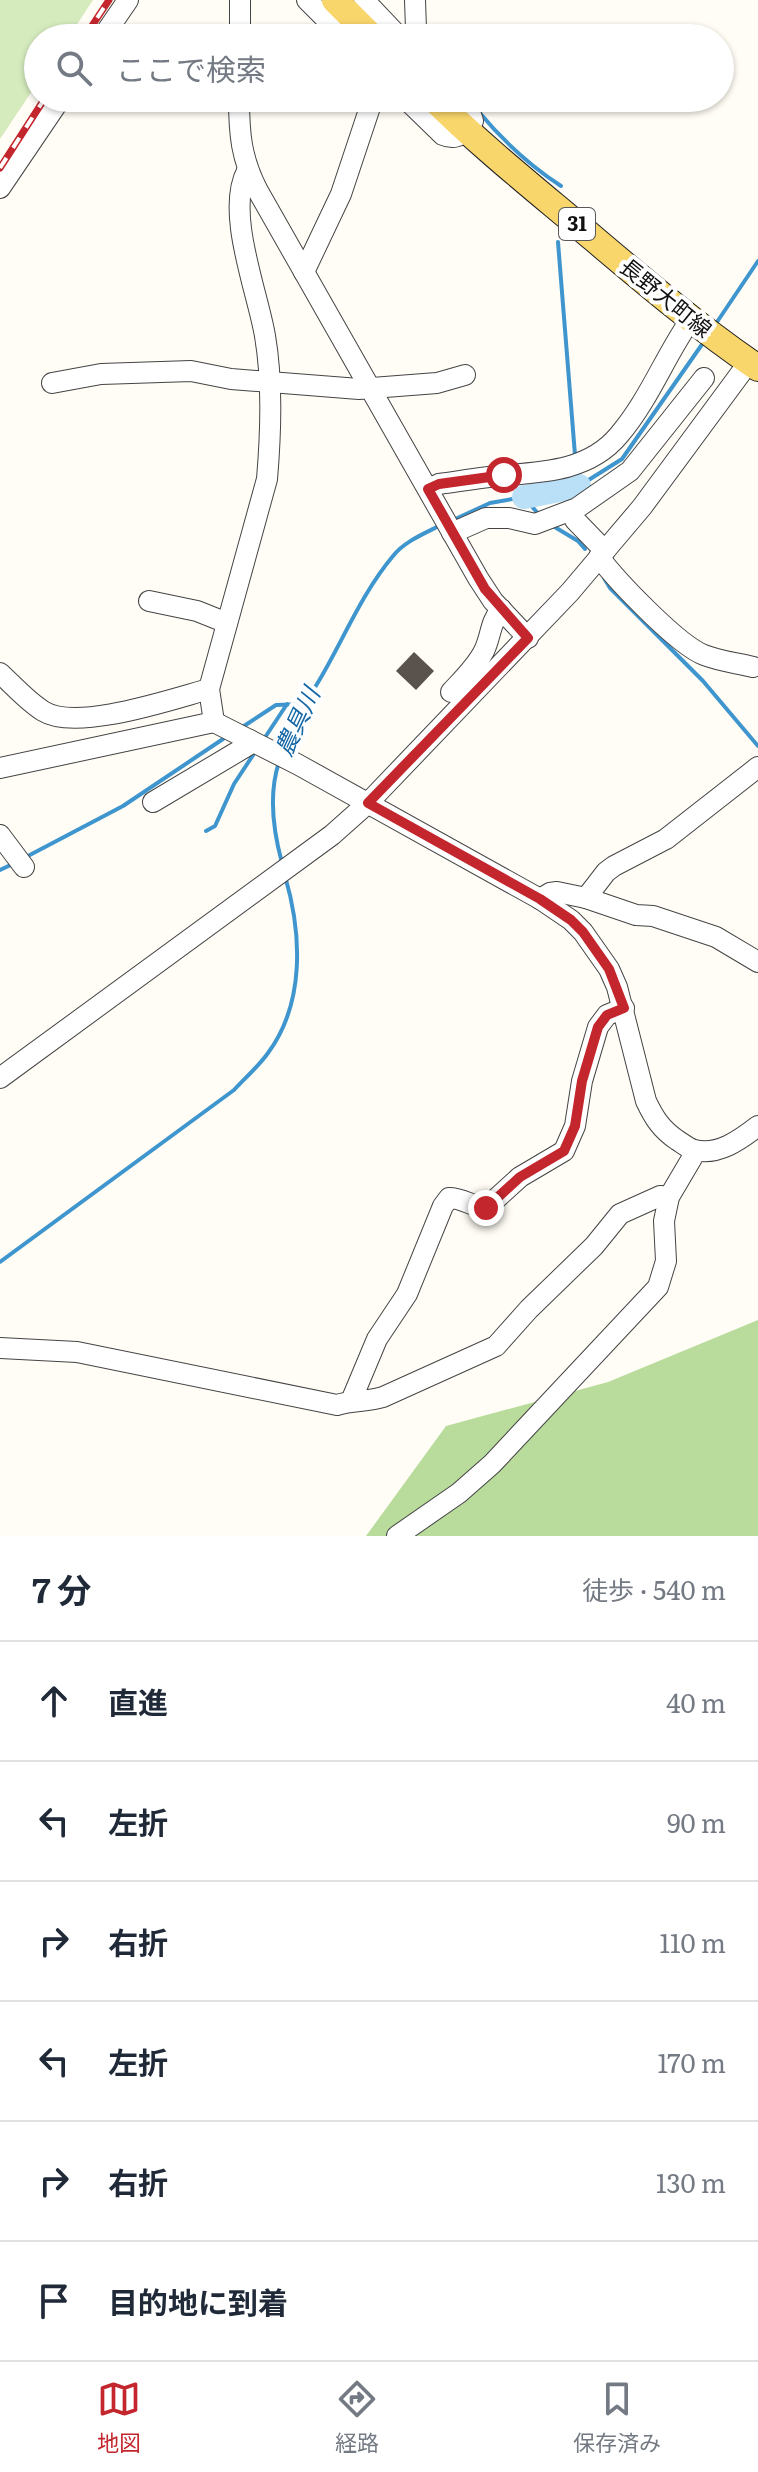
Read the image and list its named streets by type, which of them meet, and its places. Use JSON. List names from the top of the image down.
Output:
{
  "streets": {
    "main road": ["31", "長野大町線"]
  },
  "water": ["農具川"],
  "page": {
    "search": "ここで検索",
    "heading": ["7 分", "徒歩 · 540 m"],
    "list": [
      ["直進", "40 m"],
      ["左折", "90 m"],
      ["右折", "110 m"],
      ["左折", "170 m"],
      ["右折", "130 m"],
      "目的地に到着"
    ],
    "nav": ["地図", "経路", "保存済み"]
  }
}
